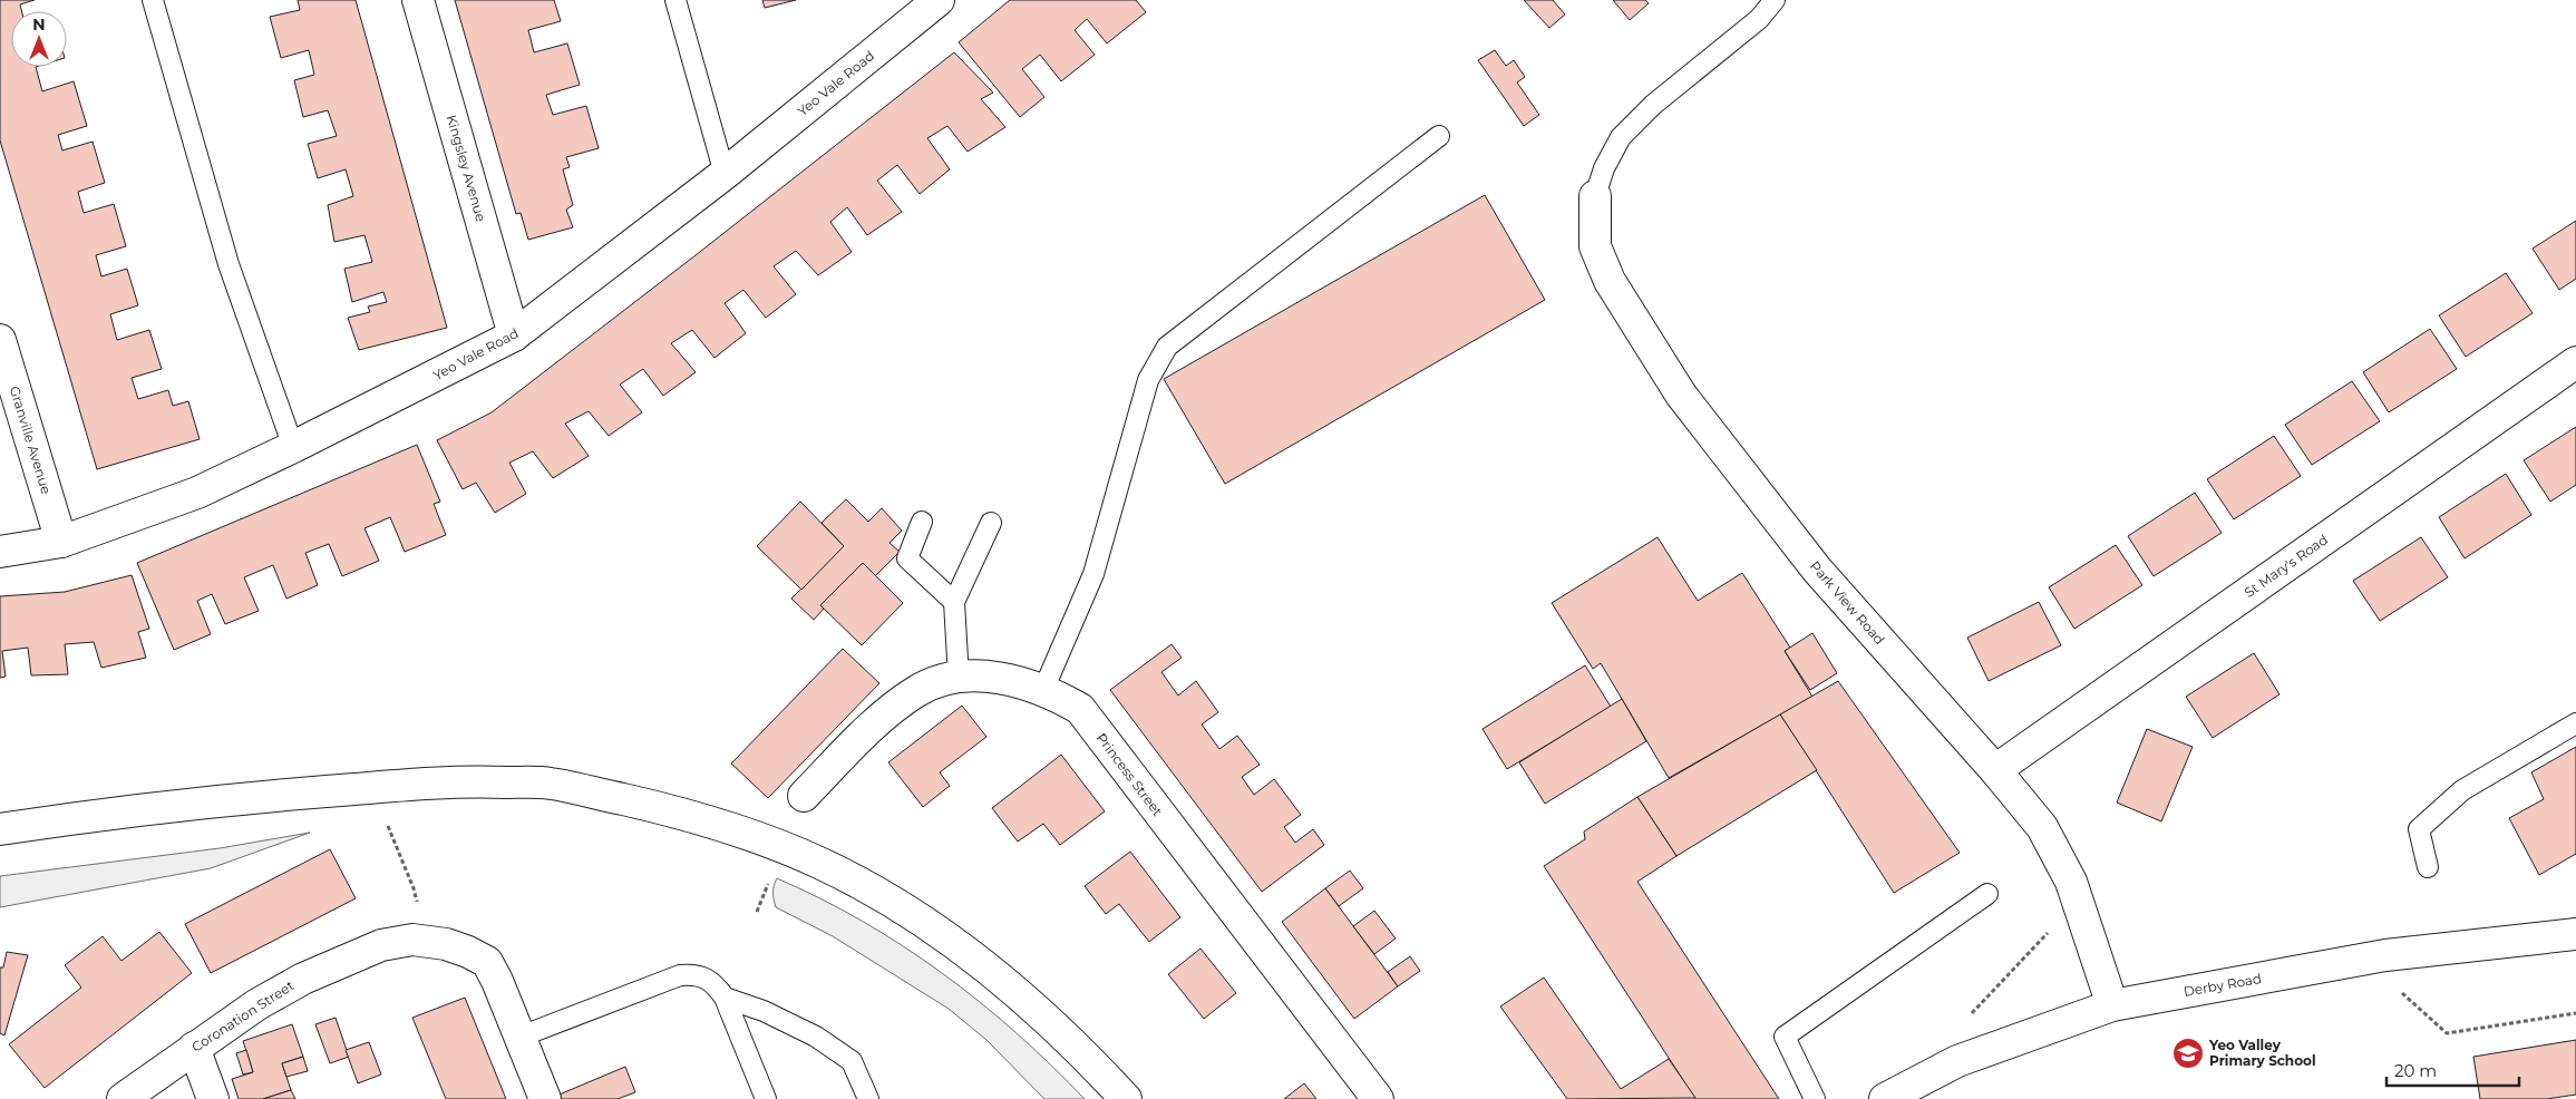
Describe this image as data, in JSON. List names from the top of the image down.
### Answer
{
  "streets": {
    "street": [
      "Yeo Vale Road",
      "Kingsley Avenue",
      "Granville Avenue",
      "St Mary's Road",
      "Park View Road",
      "Princess Street",
      "Derby Road",
      "Coronation Street"
    ]
  },
  "crossings": [
    ["Yeo Vale Road", "Kingsley Avenue"],
    ["Yeo Vale Road", "Granville Avenue"],
    ["St Mary's Road", "Park View Road"],
    ["Park View Road", "Derby Road"]
  ],
  "places": {
    "school or university": ["Yeo Valley Primary School"]
  },
  "scale_bar": "20 m",
  "north": "top"
}
